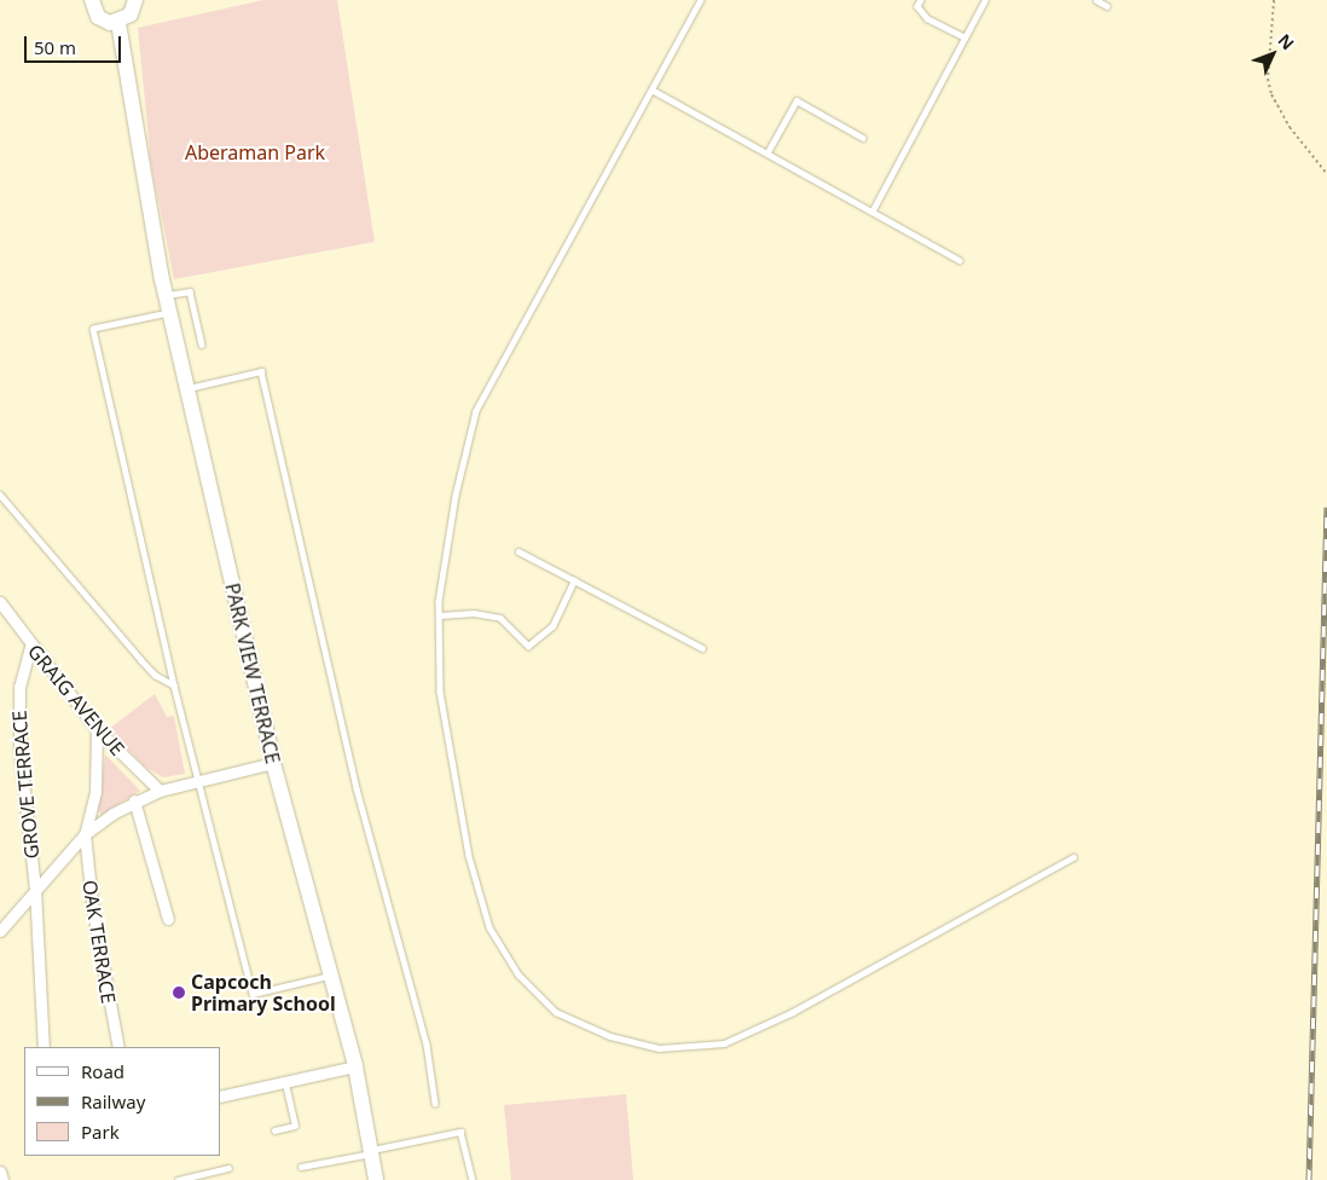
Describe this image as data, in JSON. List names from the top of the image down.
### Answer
{
  "streets": {
    "main road": ["PARK VIEW TERRACE"],
    "street": ["GRAIG AVENUE", "GROVE TERRACE", "OAK TERRACE"]
  },
  "crossings": [
    ["GRAIG AVENUE", "GROVE TERRACE"]
  ],
  "parks": ["Aberaman Park"],
  "places": ["Capcoch Primary School"],
  "legend": ["Road", "Railway", "Park"],
  "scale_bar": "50 m",
  "north": "top right"
}
